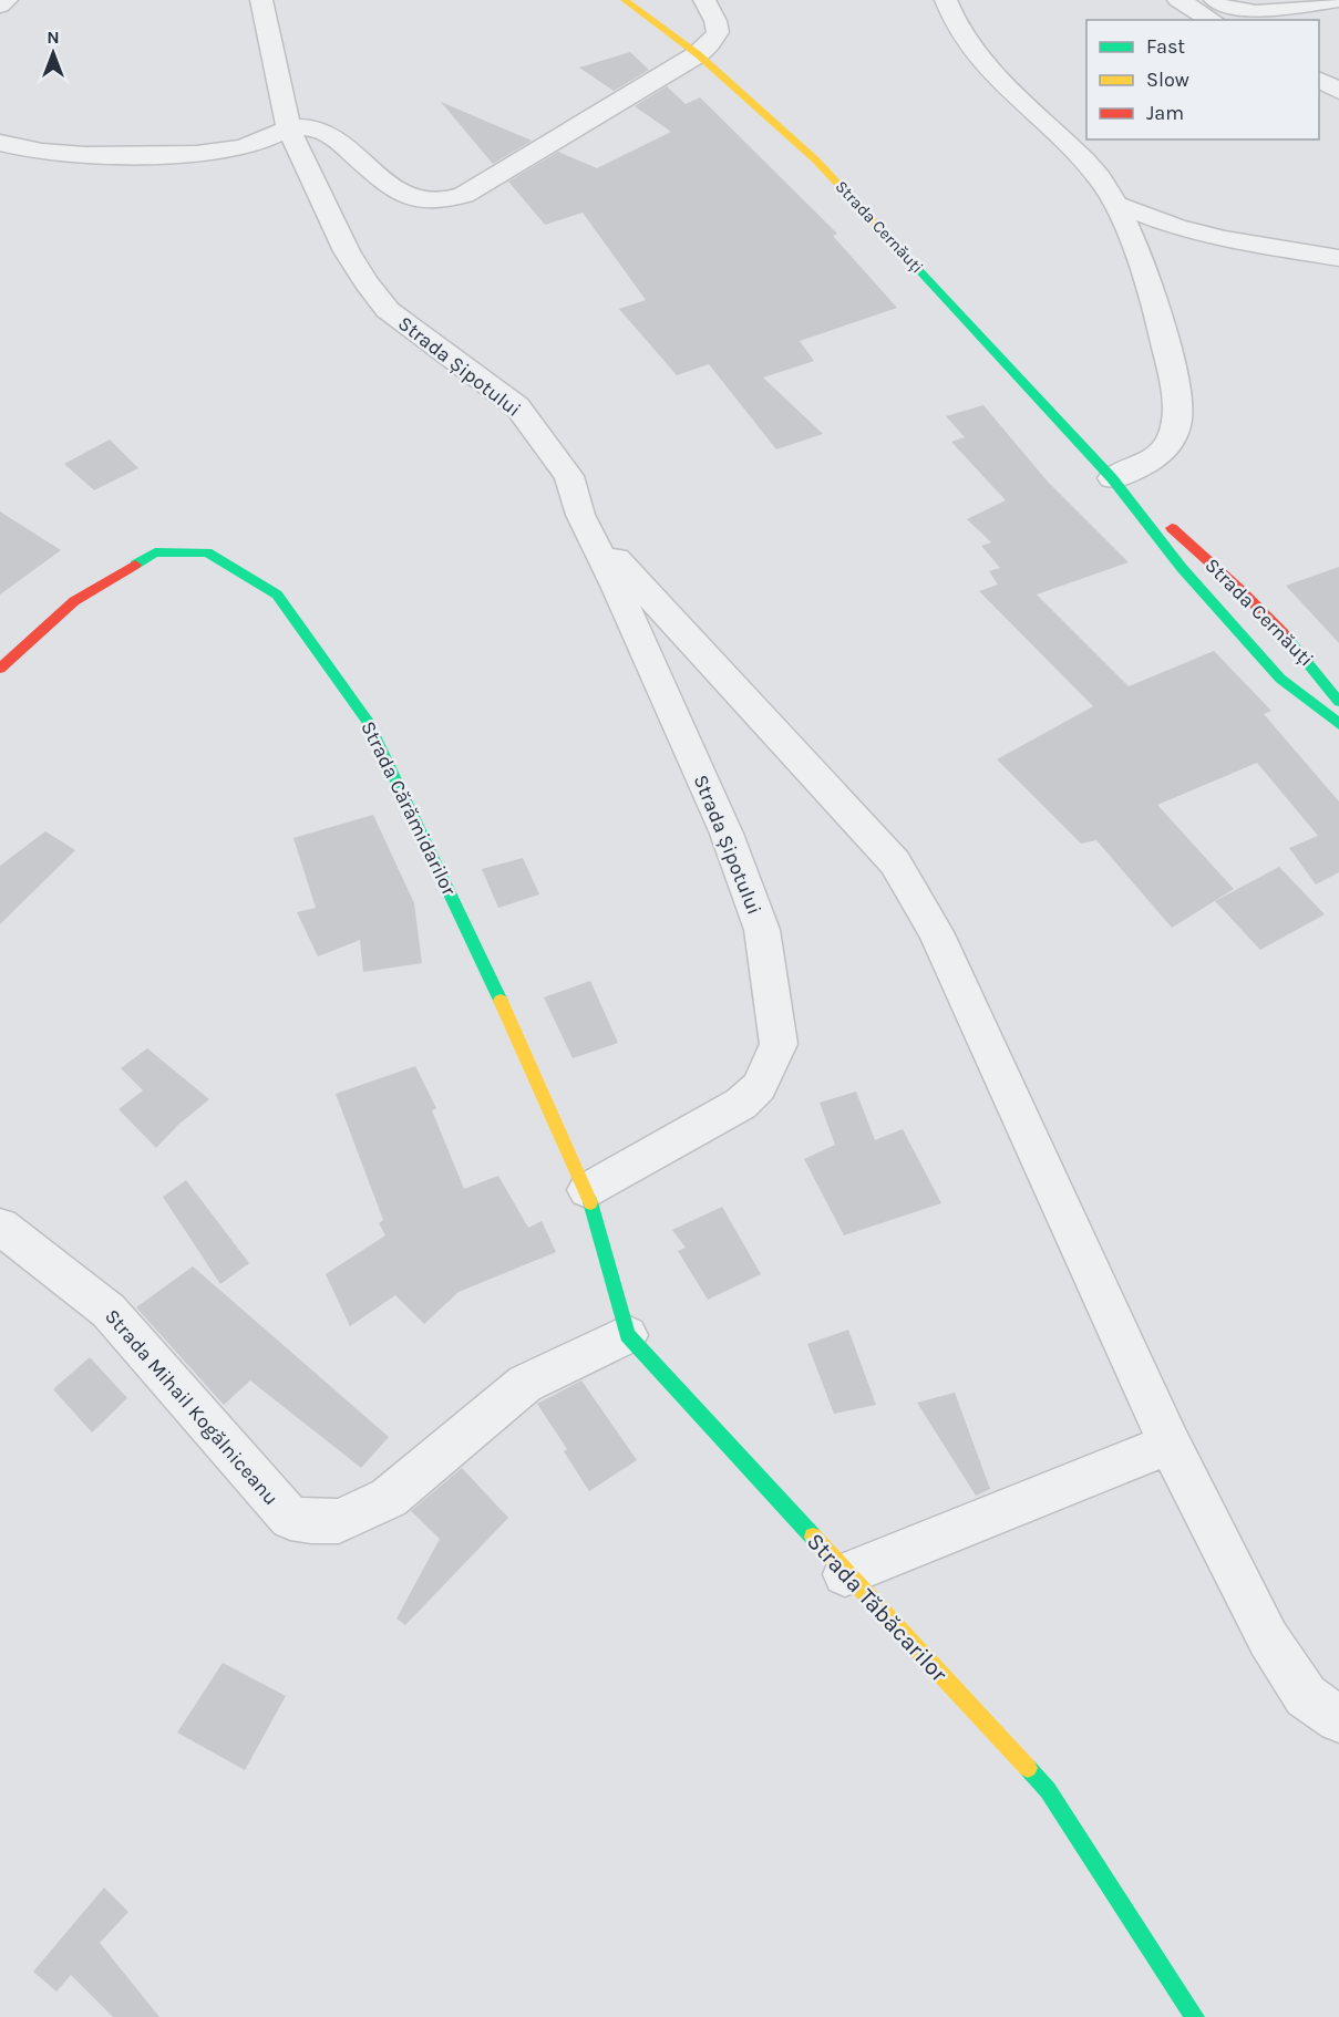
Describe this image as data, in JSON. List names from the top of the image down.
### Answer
{
  "streets": {
    "street": [
      "Strada Cernăuți",
      "Strada Șipotului",
      "Strada Cărămidarilor",
      "Strada Mihail Kogălniceanu",
      "Strada Tăbăcarilor"
    ]
  },
  "crossings": [
    ["Strada Șipotului", "Strada Cărămidarilor"],
    ["Strada Șipotului", "Strada Tăbăcarilor"],
    ["Strada Cărămidarilor", "Strada Tăbăcarilor"],
    ["Strada Mihail Kogălniceanu", "Strada Tăbăcarilor"]
  ],
  "legend": ["Fast", "Slow", "Jam"],
  "north": "top"
}
